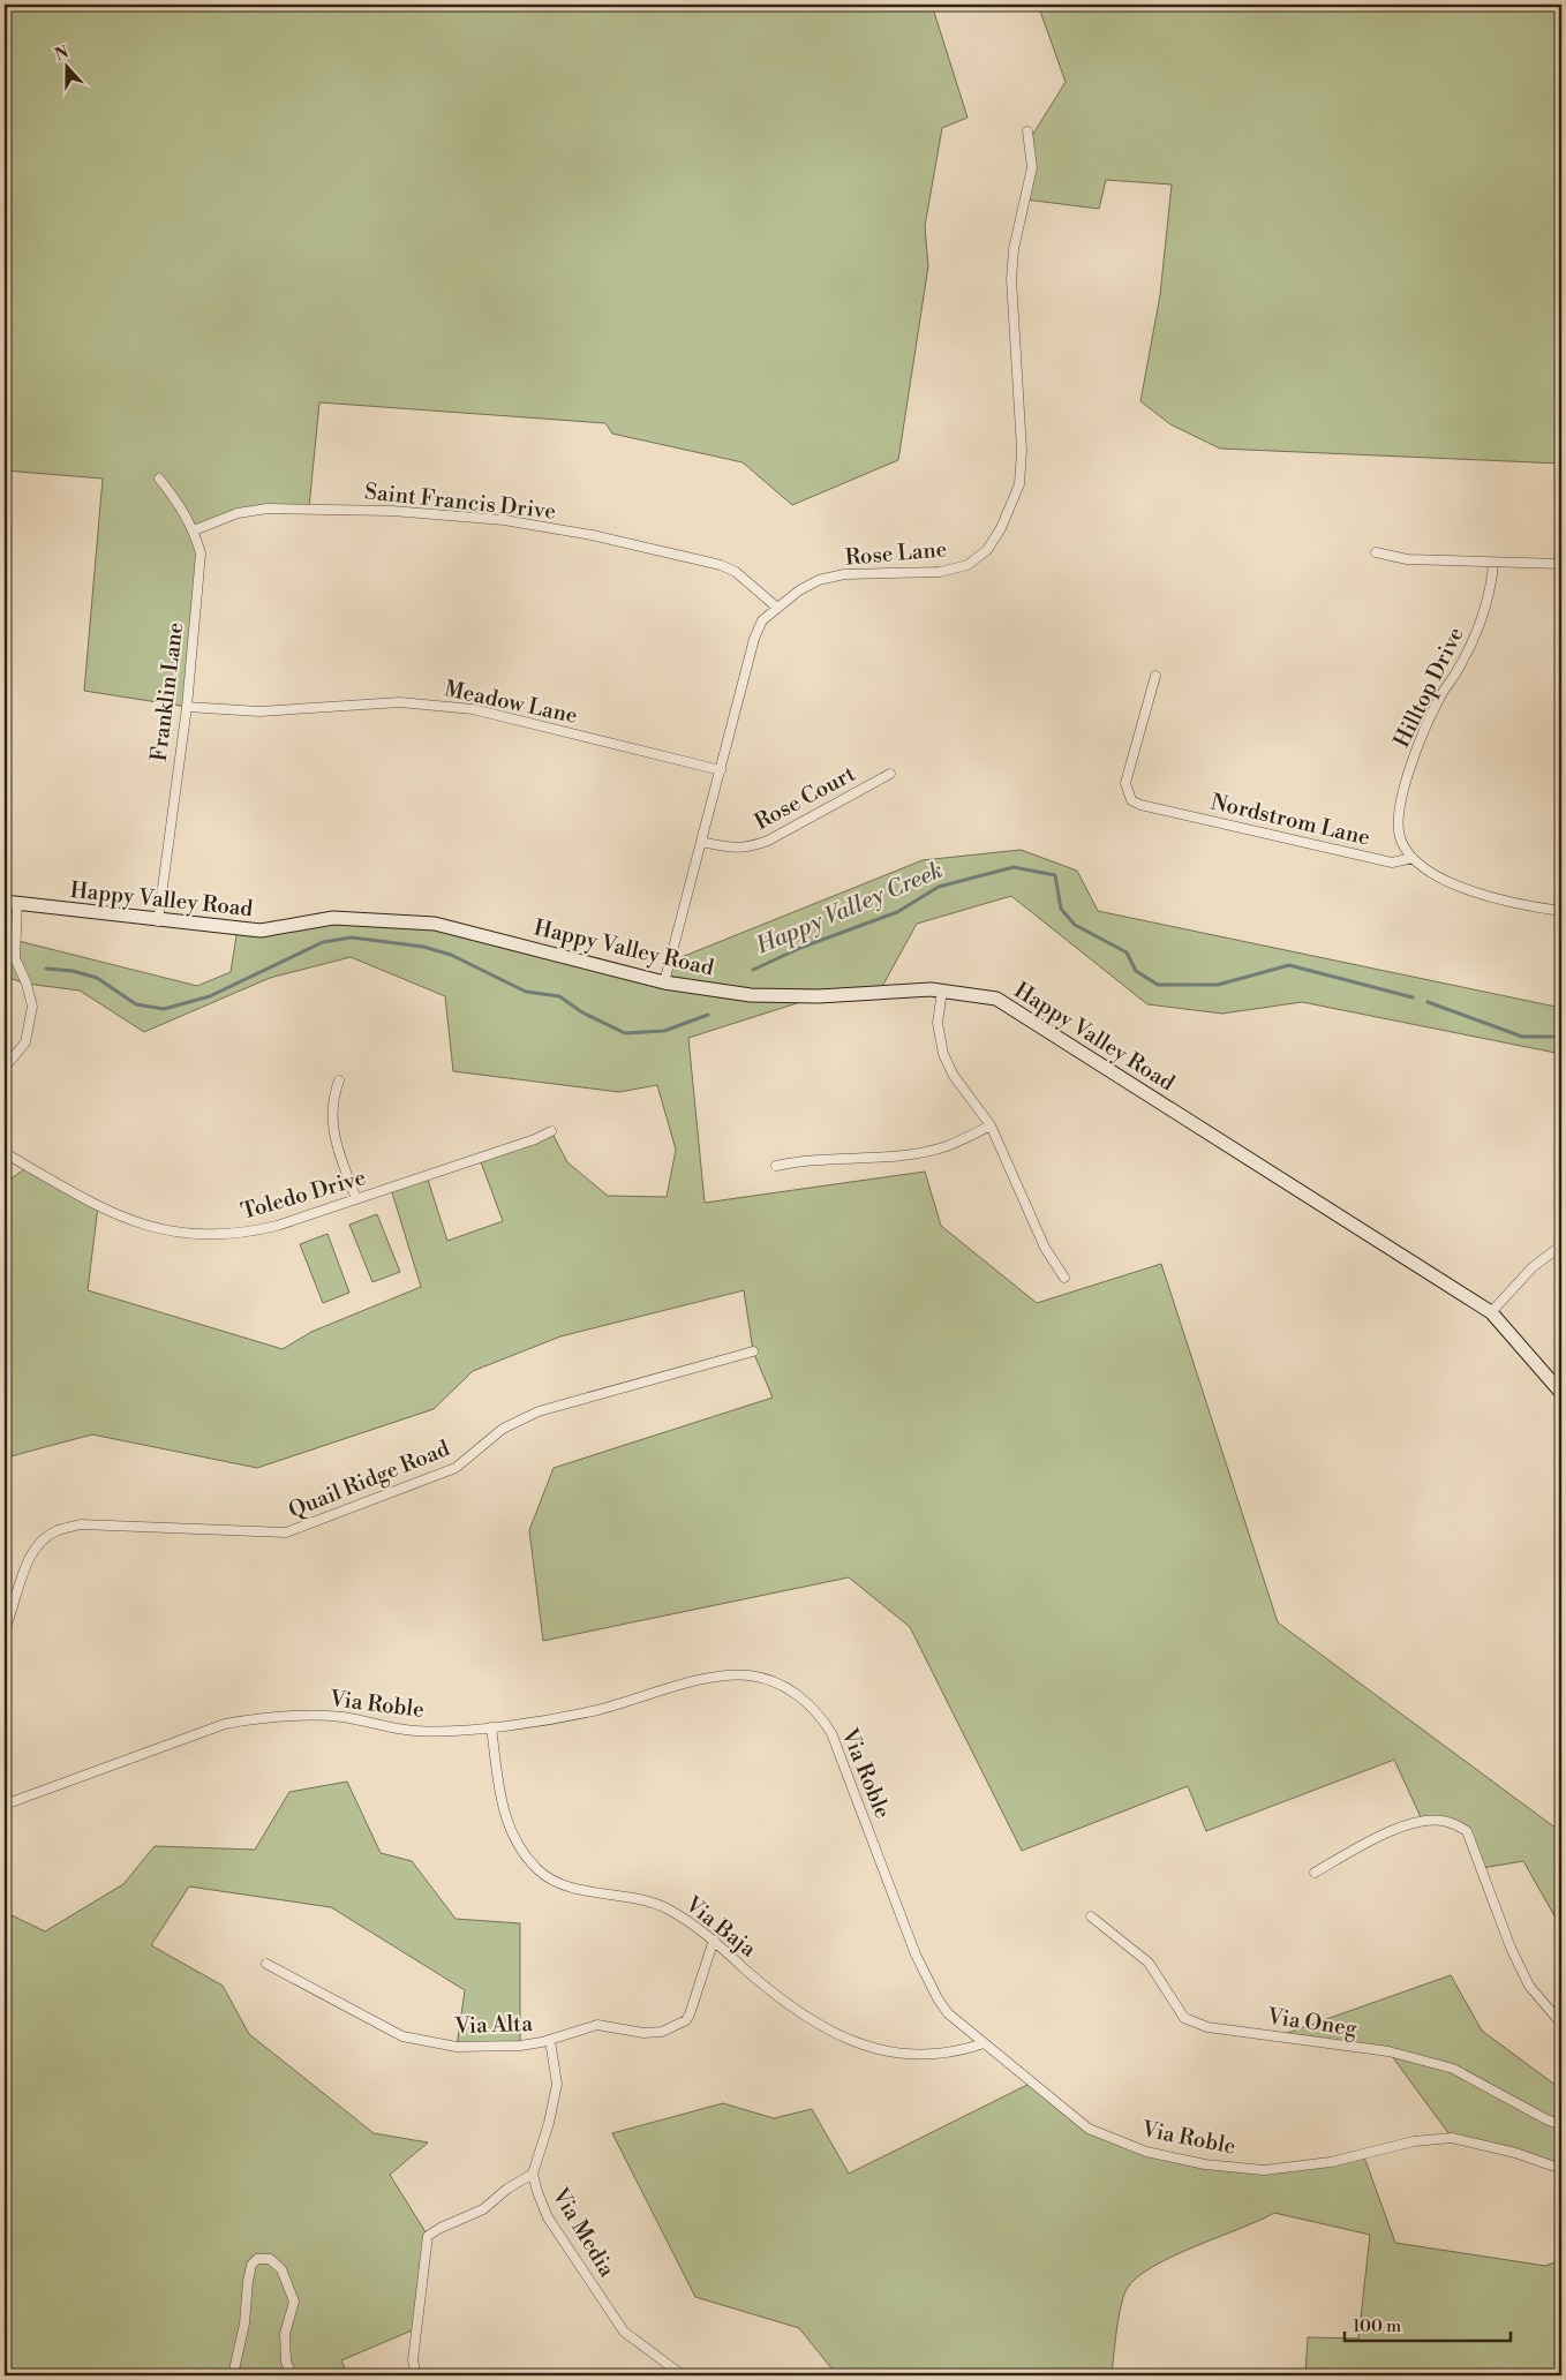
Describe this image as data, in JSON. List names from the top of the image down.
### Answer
{
  "streets": {
    "street": [
      "Saint Francis Drive",
      "Rose Lane",
      "Hilltop Drive",
      "Franklin Lane",
      "Meadow Lane",
      "Rose Court",
      "Nordstrom Lane",
      "Happy Valley Road",
      "Toledo Drive",
      "Quail Ridge Road",
      "Via Roble",
      "Via Baja",
      "Via Oneg",
      "Via Alta",
      "Via Media"
    ]
  },
  "crossings": [
    ["Saint Francis Drive", "Rose Lane"],
    ["Saint Francis Drive", "Franklin Lane"],
    ["Rose Lane", "Meadow Lane"],
    ["Rose Lane", "Rose Court"],
    ["Rose Lane", "Happy Valley Road"],
    ["Hilltop Drive", "Nordstrom Lane"],
    ["Franklin Lane", "Meadow Lane"],
    ["Franklin Lane", "Happy Valley Road"],
    ["Via Roble", "Via Baja"],
    ["Via Baja", "Via Alta"],
    ["Via Alta", "Via Media"]
  ],
  "water": ["Happy Valley Creek"],
  "scale_bar": "100 m",
  "north": "top"
}
